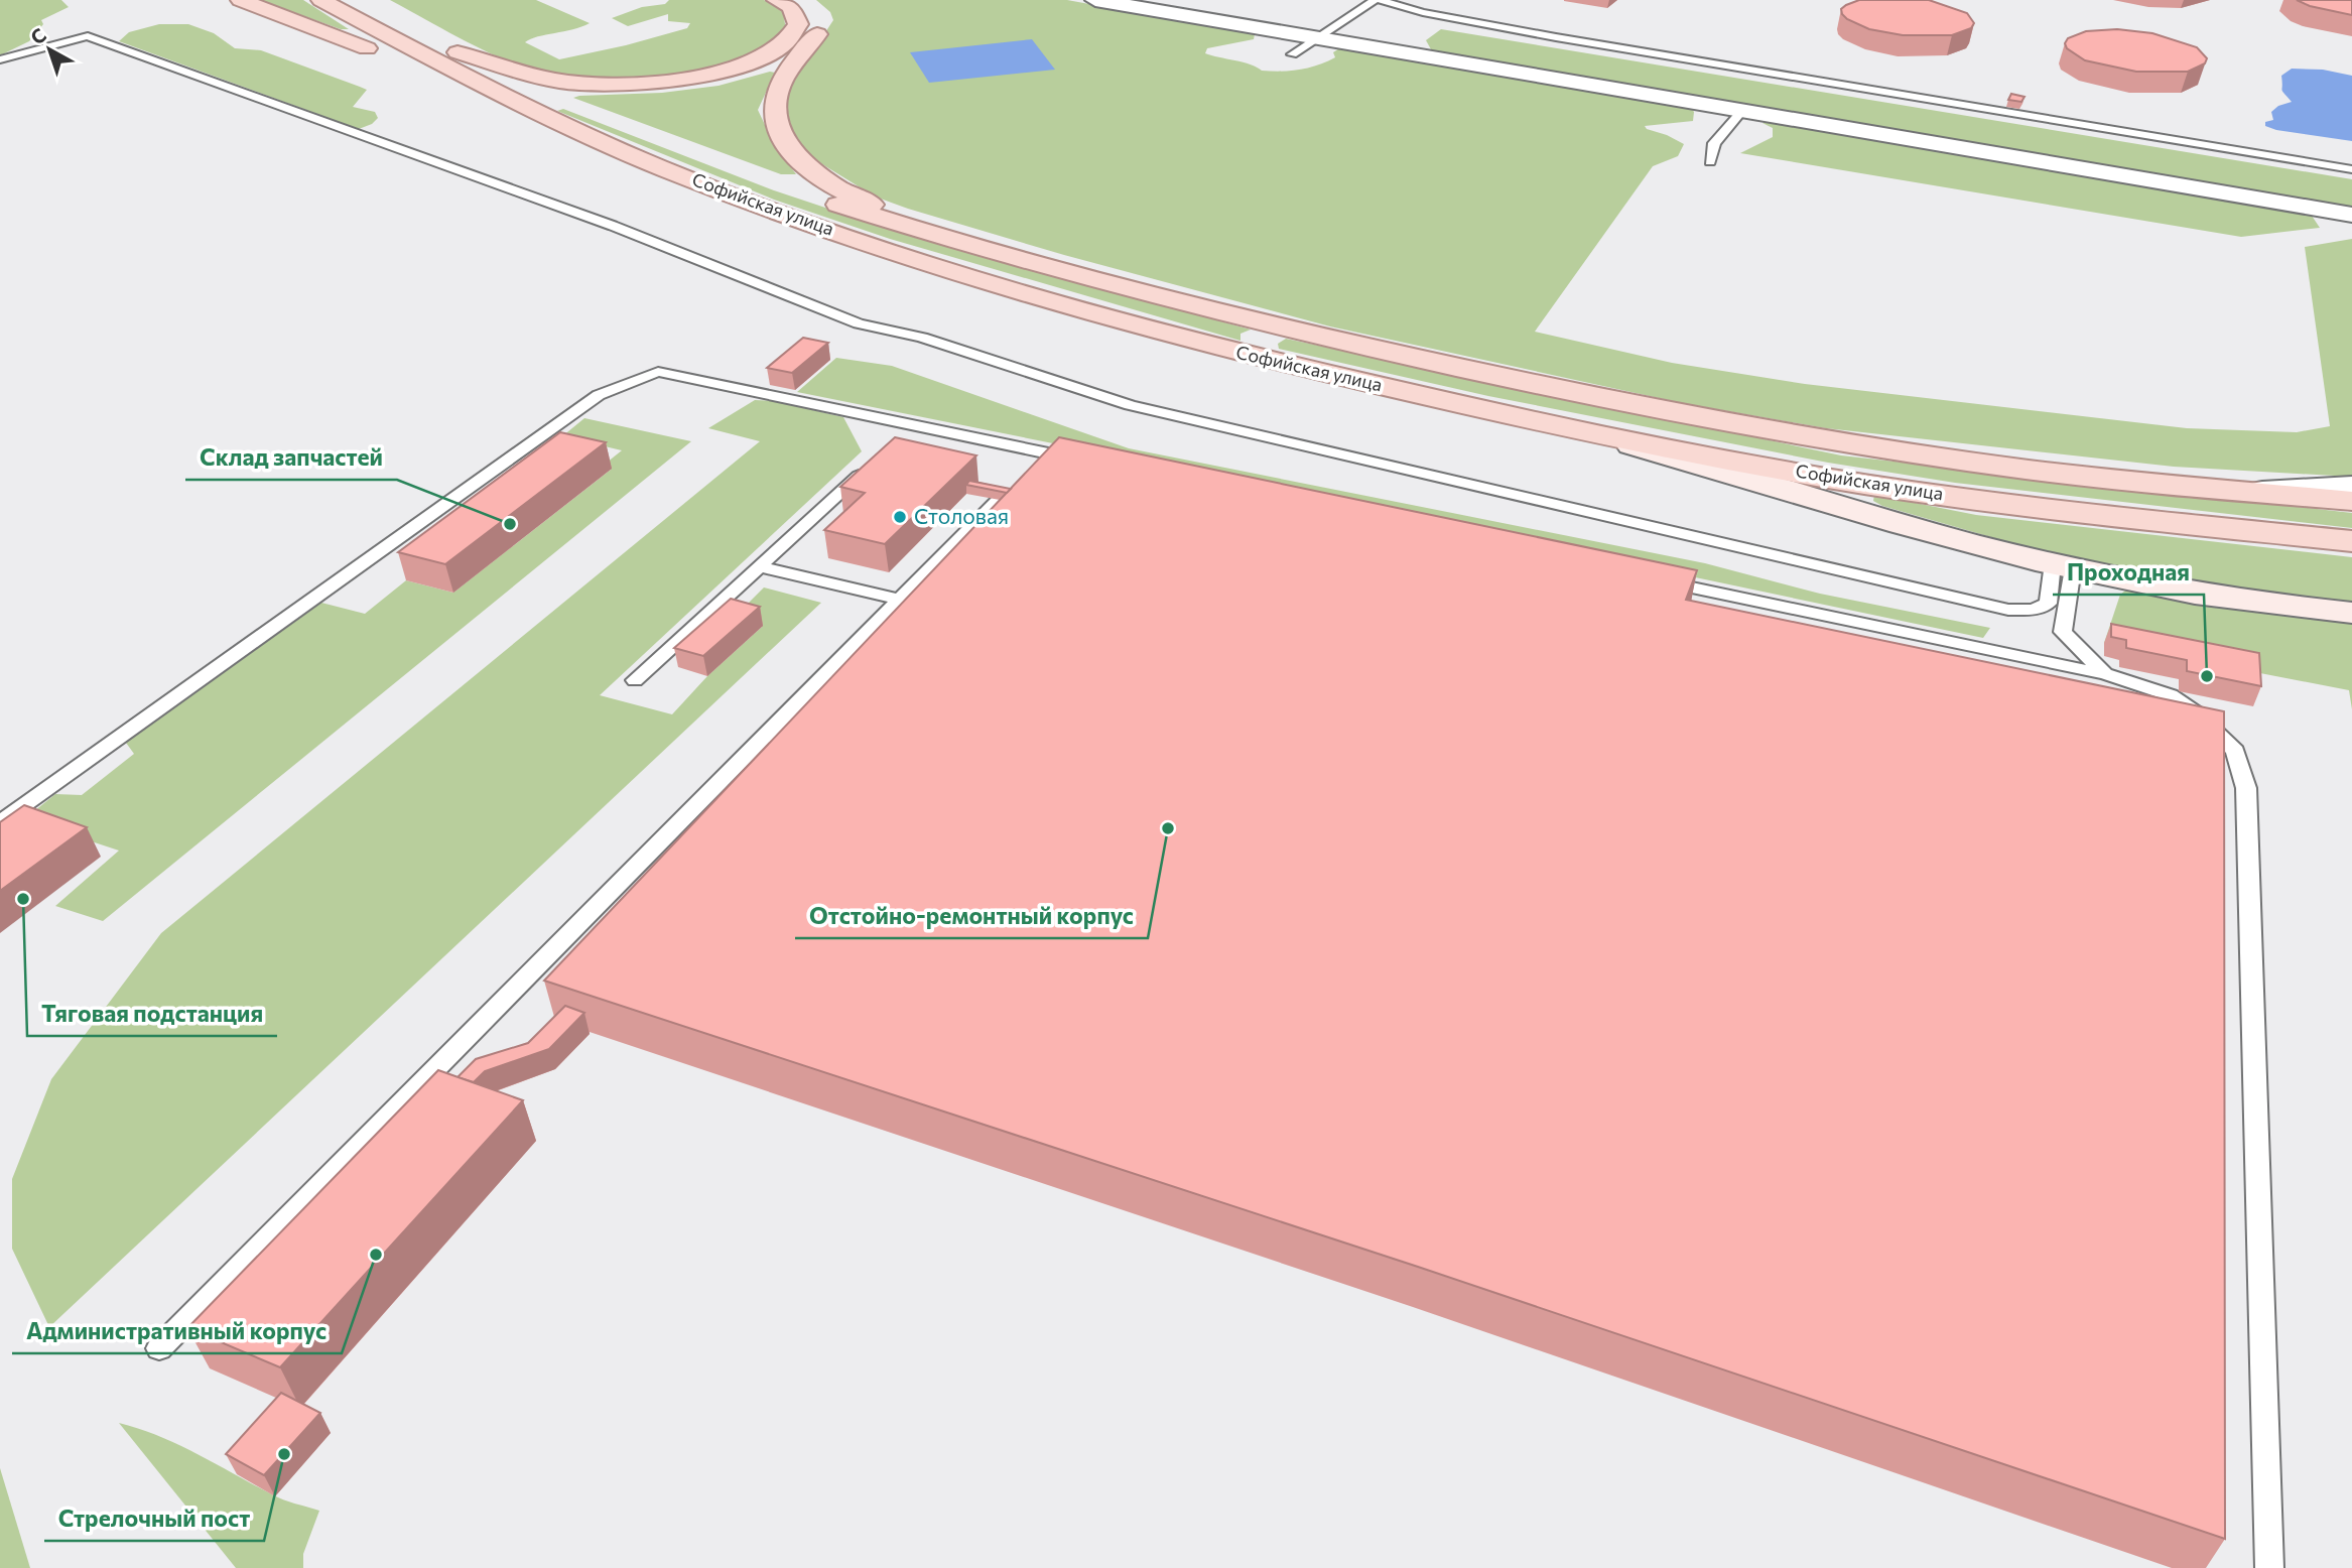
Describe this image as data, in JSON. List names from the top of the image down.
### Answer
{
  "streets": {
    "main road": ["Софийская улица"]
  },
  "places": [
    "Столовая",
    "Склад запчастей",
    "Проходная",
    "Отстойно-ремонтный корпус",
    "Тяговая подстанция",
    "Административный корпус",
    "Стрелочный пост"
  ],
  "north": "top left"
}
